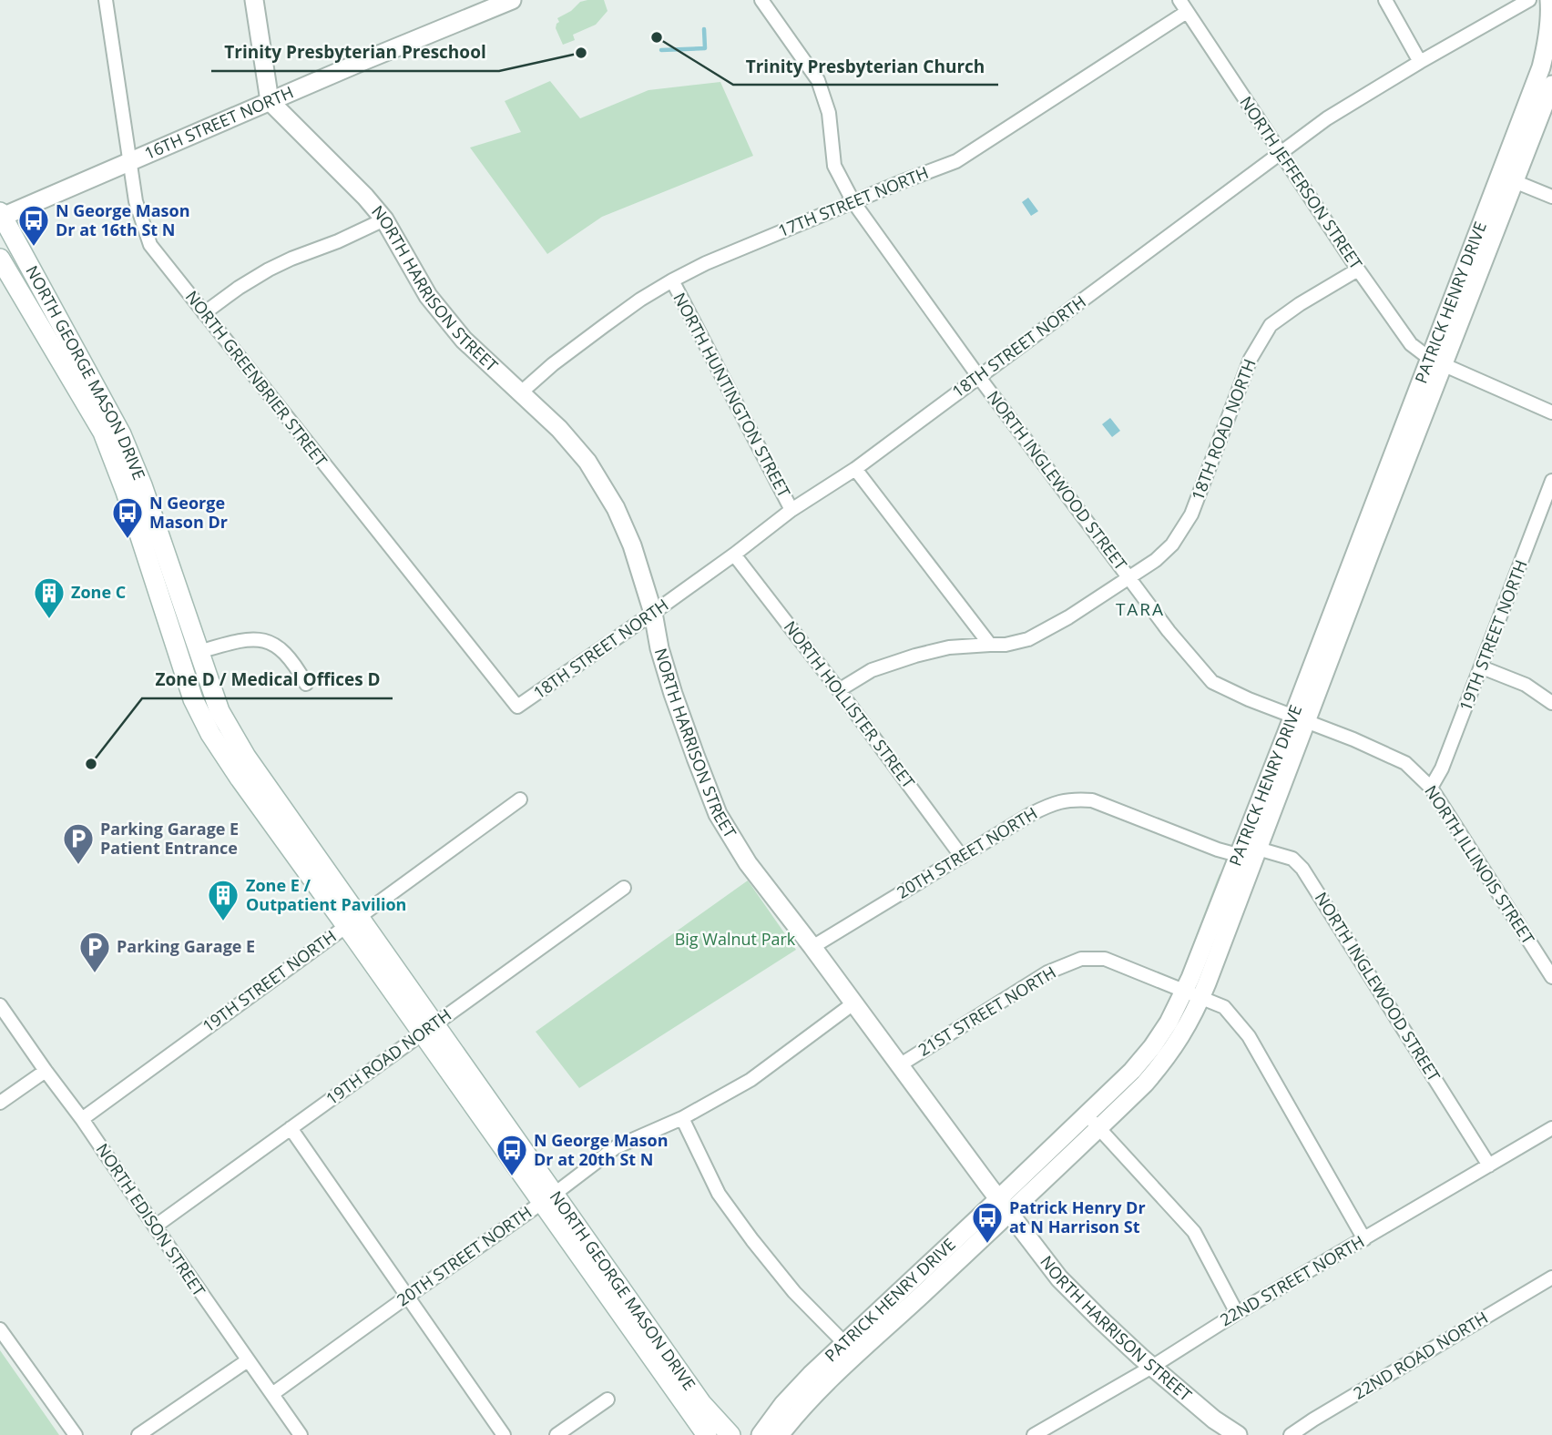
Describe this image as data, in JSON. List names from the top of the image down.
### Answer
{
  "streets": {
    "main road": ["NORTH GEORGE MASON DRIVE"],
    "street": [
      "16TH STREET NORTH",
      "NORTH JEFFERSON STREET",
      "17TH STREET NORTH",
      "NORTH HARRISON STREET",
      "PATRICK HENRY DRIVE",
      "18TH STREET NORTH",
      "NORTH GREENBRIER STREET",
      "NORTH HUNTINGTON STREET",
      "18TH ROAD NORTH",
      "NORTH INGLEWOOD STREET",
      "19TH STREET NORTH",
      "NORTH HOLLISTER STREET",
      "20TH STREET NORTH",
      "NORTH ILLINOIS STREET",
      "21ST STREET NORTH",
      "19TH ROAD NORTH",
      "NORTH EDISON STREET",
      "22ND STREET NORTH",
      "22ND ROAD NORTH"
    ]
  },
  "crossings": [
    ["16TH STREET NORTH", "NORTH HARRISON STREET"],
    ["16TH STREET NORTH", "NORTH GEORGE MASON DRIVE"],
    ["16TH STREET NORTH", "NORTH GREENBRIER STREET"],
    ["NORTH JEFFERSON STREET", "17TH STREET NORTH"],
    ["NORTH JEFFERSON STREET", "PATRICK HENRY DRIVE"],
    ["NORTH JEFFERSON STREET", "18TH STREET NORTH"],
    ["NORTH JEFFERSON STREET", "18TH ROAD NORTH"],
    ["17TH STREET NORTH", "NORTH HARRISON STREET"],
    ["17TH STREET NORTH", "NORTH HUNTINGTON STREET"],
    ["17TH STREET NORTH", "NORTH INGLEWOOD STREET"],
    ["NORTH HARRISON STREET", "PATRICK HENRY DRIVE"],
    ["NORTH HARRISON STREET", "18TH STREET NORTH"],
    ["NORTH HARRISON STREET", "20TH STREET NORTH"],
    ["NORTH HARRISON STREET", "21ST STREET NORTH"],
    ["NORTH HARRISON STREET", "22ND STREET NORTH"],
    ["PATRICK HENRY DRIVE", "NORTH INGLEWOOD STREET"],
    ["PATRICK HENRY DRIVE", "20TH STREET NORTH"],
    ["PATRICK HENRY DRIVE", "NORTH ILLINOIS STREET"],
    ["PATRICK HENRY DRIVE", "21ST STREET NORTH"],
    ["18TH STREET NORTH", "NORTH GREENBRIER STREET"],
    ["18TH STREET NORTH", "NORTH HUNTINGTON STREET"],
    ["18TH STREET NORTH", "NORTH INGLEWOOD STREET"],
    ["18TH STREET NORTH", "NORTH HOLLISTER STREET"],
    ["NORTH GEORGE MASON DRIVE", "19TH STREET NORTH"],
    ["NORTH GEORGE MASON DRIVE", "20TH STREET NORTH"],
    ["NORTH GEORGE MASON DRIVE", "19TH ROAD NORTH"],
    ["18TH ROAD NORTH", "NORTH INGLEWOOD STREET"],
    ["NORTH INGLEWOOD STREET", "NORTH ILLINOIS STREET"],
    ["NORTH INGLEWOOD STREET", "22ND STREET NORTH"],
    ["19TH STREET NORTH", "NORTH ILLINOIS STREET"],
    ["19TH STREET NORTH", "NORTH EDISON STREET"],
    ["NORTH HOLLISTER STREET", "20TH STREET NORTH"],
    ["20TH STREET NORTH", "NORTH EDISON STREET"],
    ["19TH ROAD NORTH", "NORTH EDISON STREET"]
  ],
  "districts": ["TARA"],
  "parks": ["Big Walnut Park"],
  "places": {
    "other": ["Trinity Presbyterian Church", "Trinity Presbyterian Preschool", "Zone D / Medical Offices D"],
    "bus stop": [
      "N George Mason Dr at 16th St N",
      "N George Mason Dr",
      "N George Mason Dr at 20th St N",
      "Patrick Henry Dr at N Harrison St"
    ],
    "building": ["Zone C", "Zone E / Outpatient Pavilion"],
    "parking": ["Parking Garage E Patient Entrance", "Parking Garage E"]
  }
}
